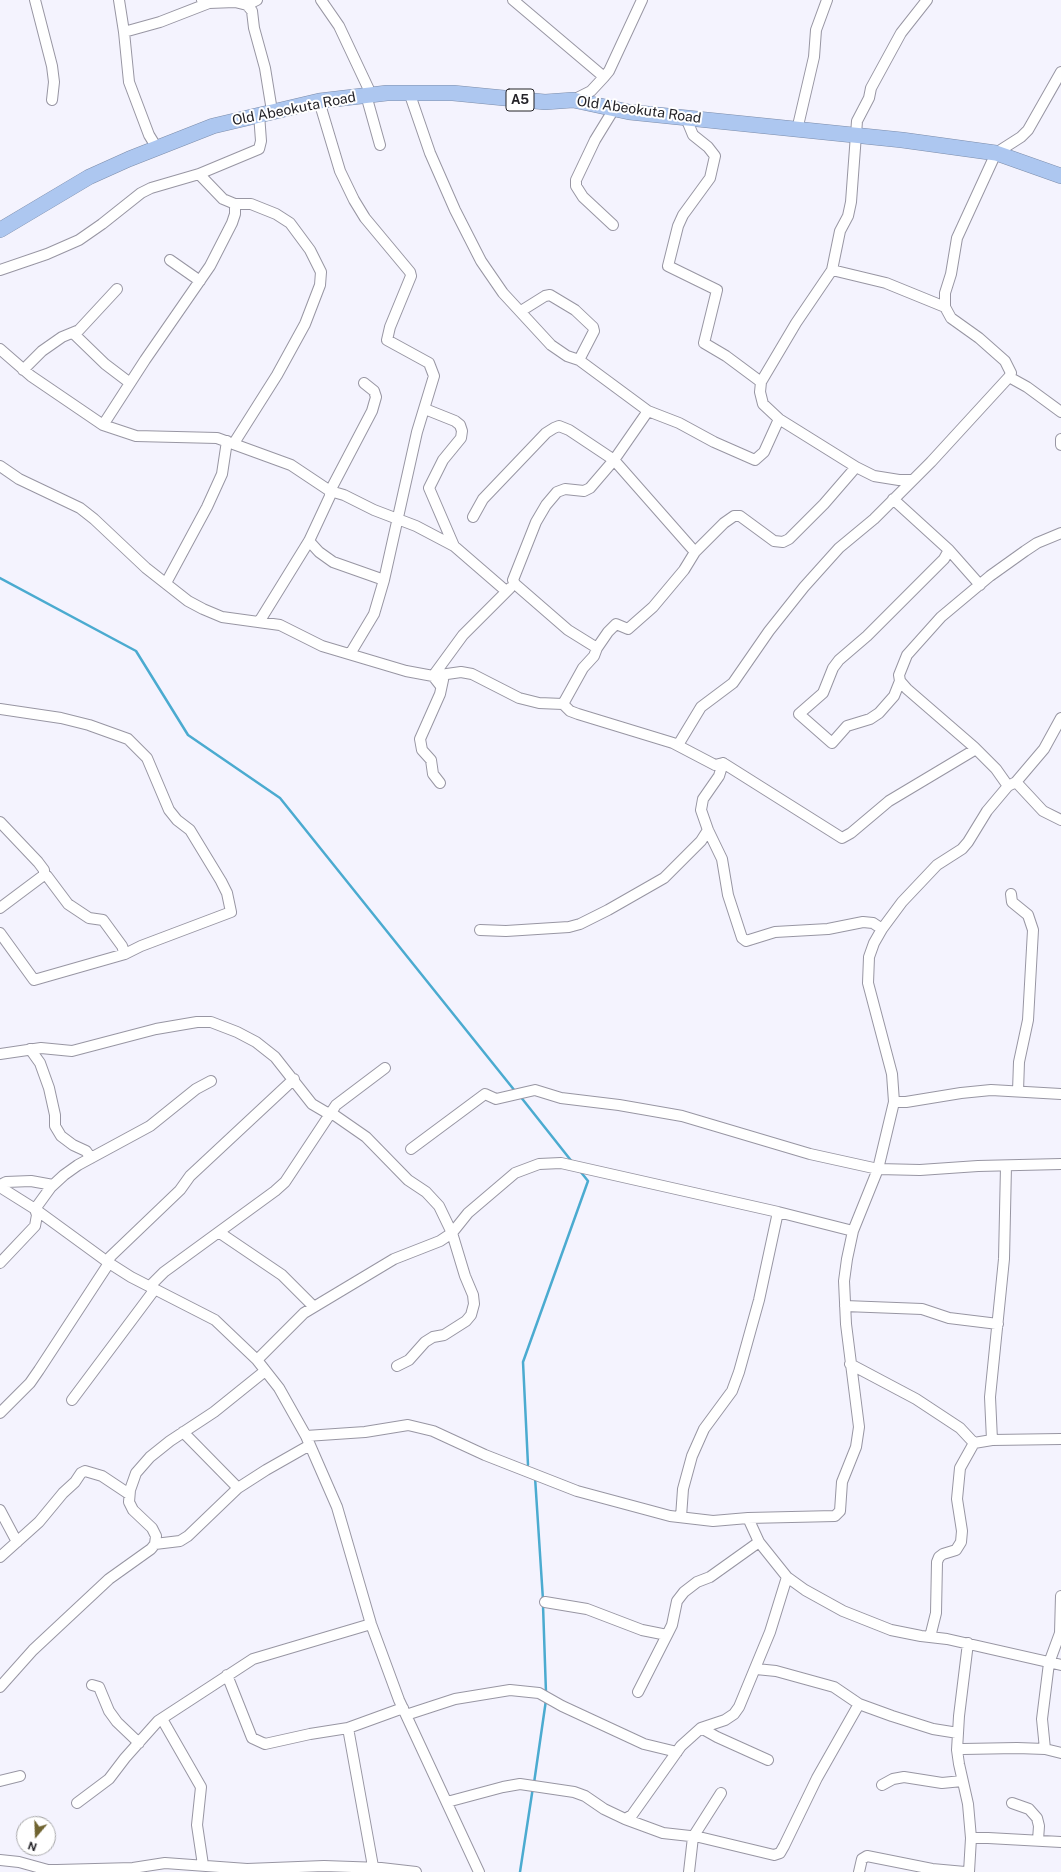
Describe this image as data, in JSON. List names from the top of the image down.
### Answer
{
  "streets": {
    "highway": ["A5", "Old Abeokuta Road"]
  },
  "north": "bottom"
}
